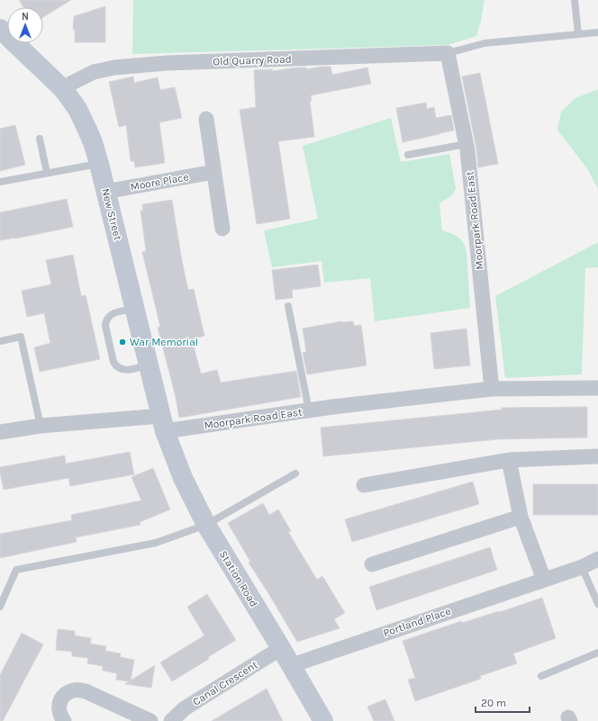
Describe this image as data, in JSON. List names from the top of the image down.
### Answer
{
  "streets": {
    "street": [
      "Old Quarry Road",
      "Moore Place",
      "New Street",
      "Moorpark Road East",
      "Station Road",
      "Portland Place",
      "Canal Crescent"
    ]
  },
  "crossings": [
    ["Old Quarry Road", "New Street"],
    ["Old Quarry Road", "Moorpark Road East"],
    ["Moore Place", "New Street"],
    ["New Street", "Moorpark Road East"],
    ["New Street", "Station Road"],
    ["Moorpark Road East", "Station Road"],
    ["Station Road", "Portland Place"],
    ["Station Road", "Canal Crescent"]
  ],
  "places": ["War Memorial"],
  "scale_bar": "20 m",
  "north": "top"
}
